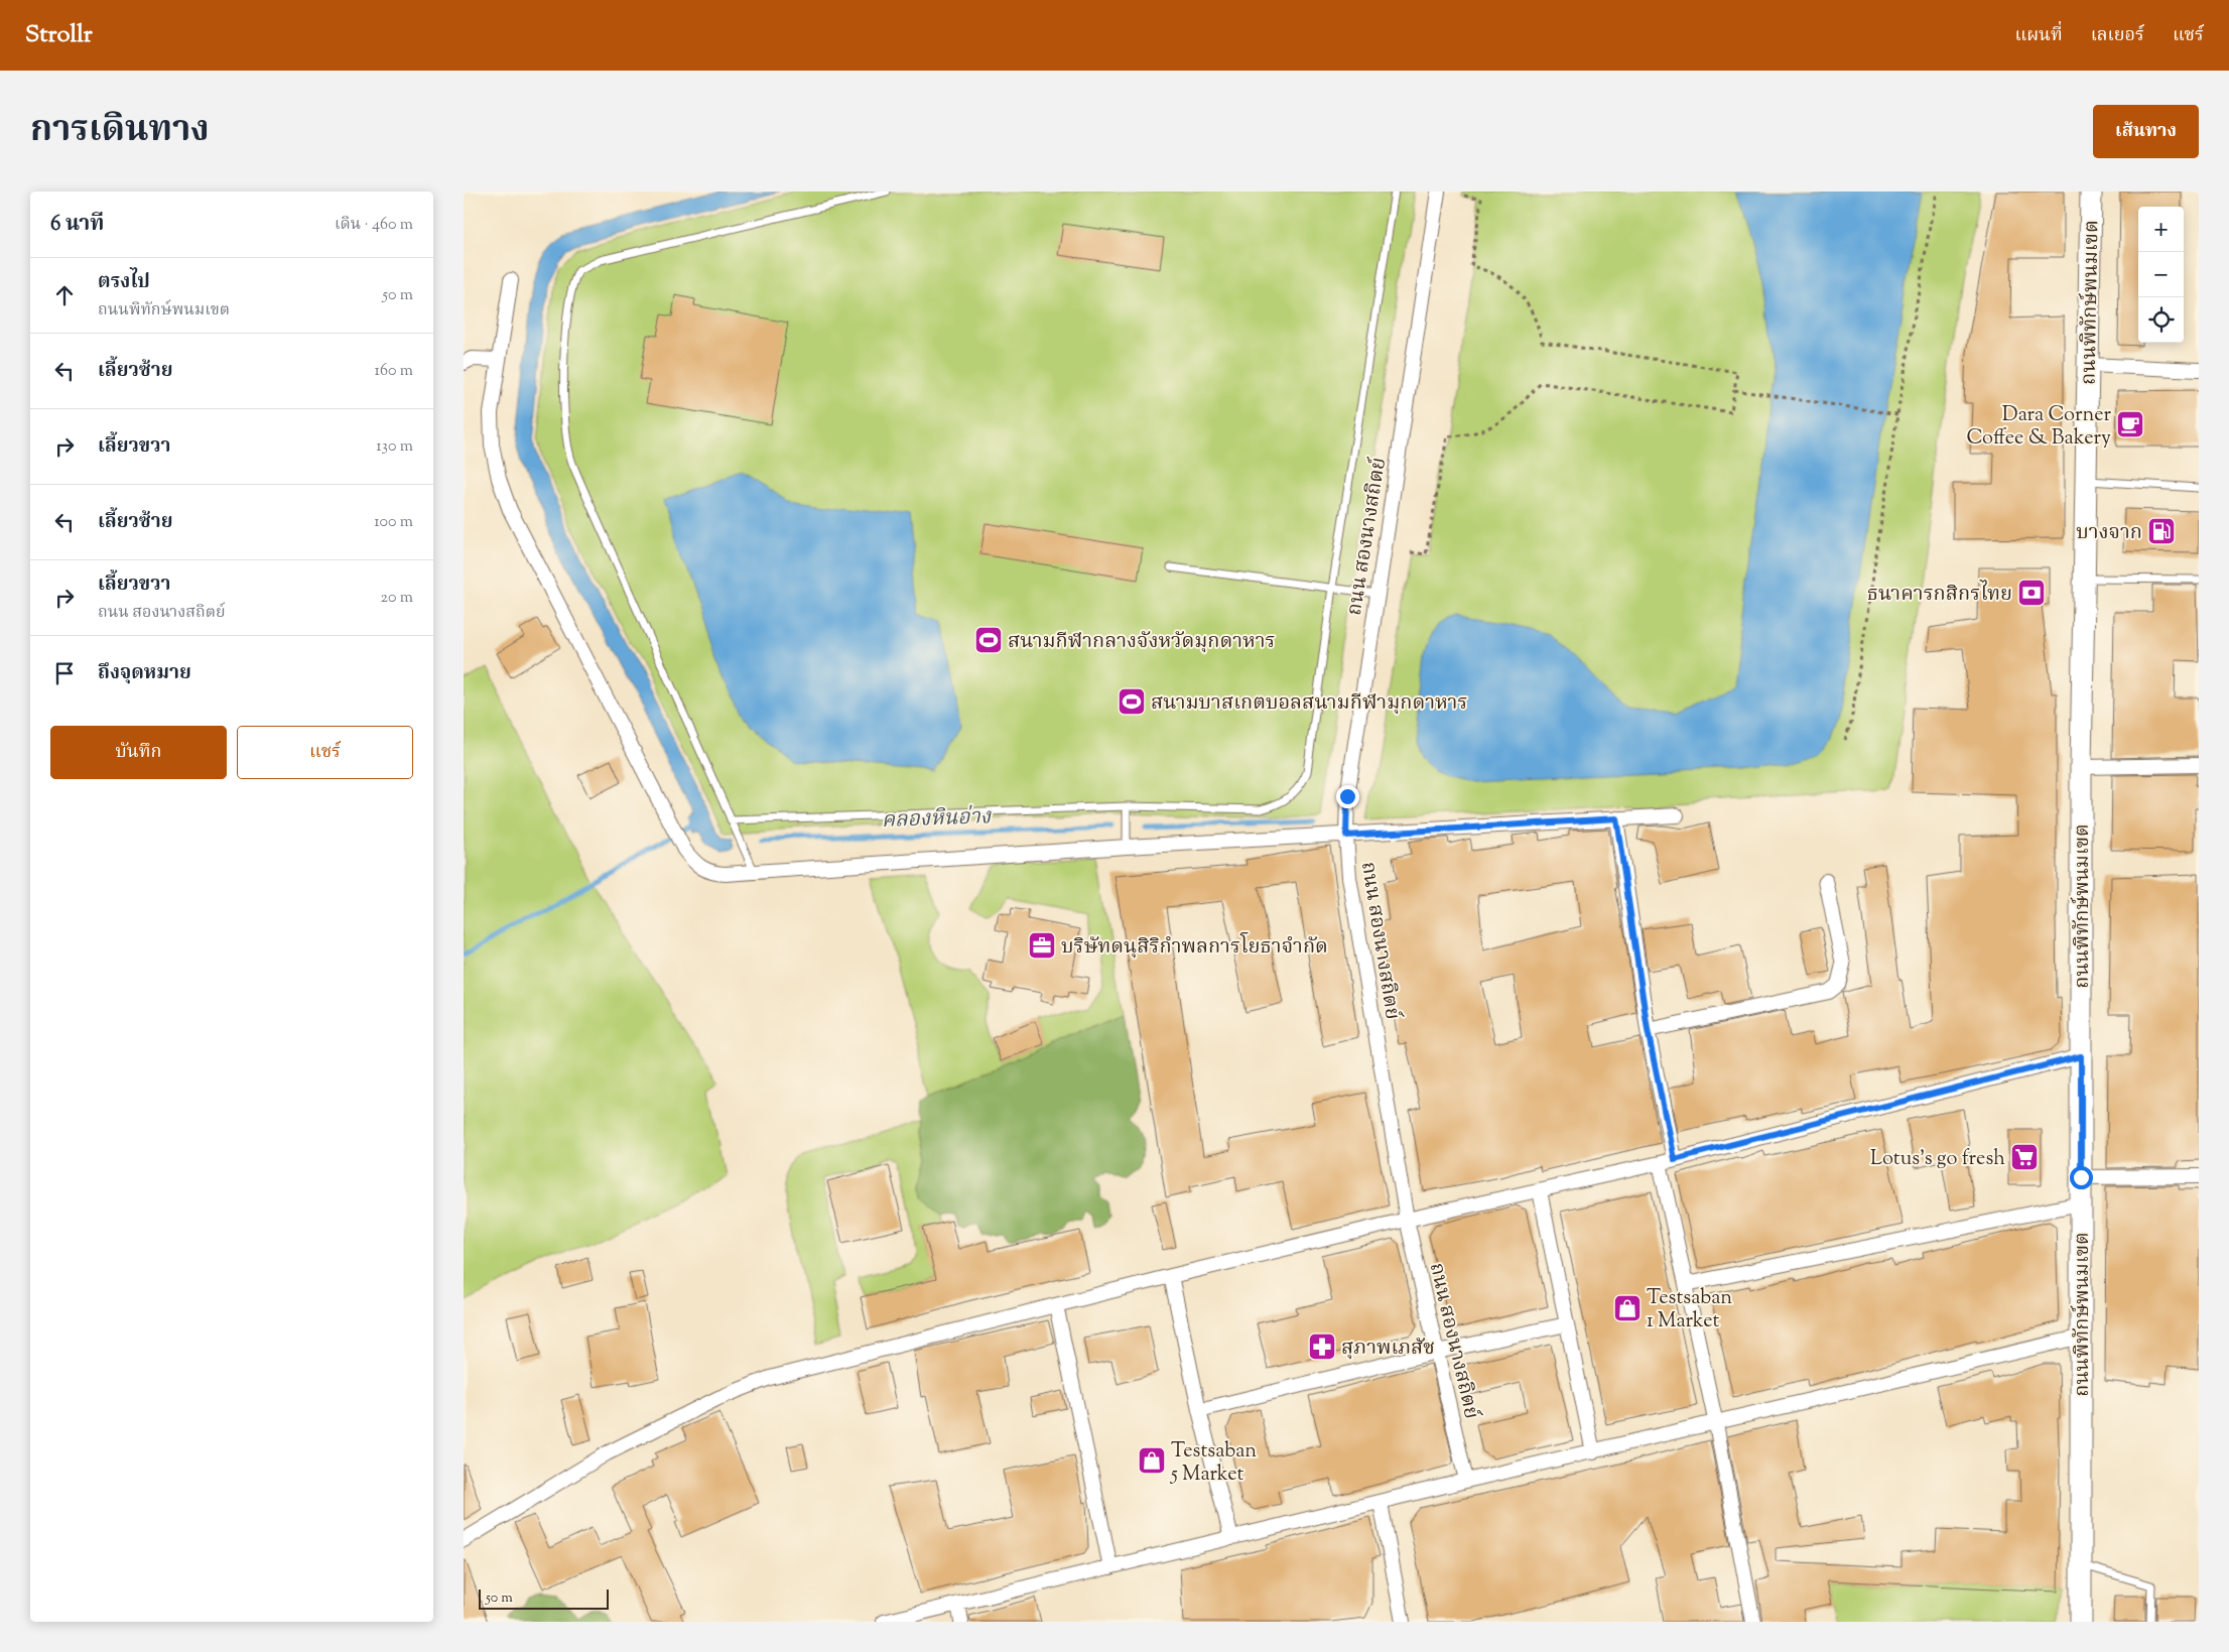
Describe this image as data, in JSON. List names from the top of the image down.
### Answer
{
  "streets": {
    "main road": ["ถนนพิทักษ์พนมเขต"],
    "street": ["ถนน สองนางสถิตย์"]
  },
  "water": ["คลองหินอ่าง"],
  "places": {
    "cafe": ["Dara Corner Coffee & Bakery"],
    "fuel station": ["บางจาก"],
    "bank": ["ธนาคารกสิกรไทย"],
    "sports": ["สนามกีฬากลางจังหวัดมุกดาหาร", "สนามบาสเกตบอลสนามกีฬามุกดาหาร"],
    "office": ["บริษัทดนุสิริกำพลการโยธาจำกัด"],
    "supermarket": ["Lotus's go fresh"],
    "shop": ["Testsaban 1 Market", "Testsaban 5 Market"],
    "pharmacy": ["สุภาพเภสัช"]
  },
  "scale_bar": "50 m",
  "page": {
    "header": "Strollr",
    "nav": ["แผนที่", "เลเยอร์", "แชร์"],
    "title": "การเดินทาง",
    "buttons": [
      "เส้นทาง",
      ["บันทึก", "แชร์"]
    ],
    "heading": ["6 นาที", "เดิน · 460 m"],
    "map_buttons": ["+", "−"],
    "list": [
      ["ตรงไป", "ถนนพิทักษ์พนมเขต", "50 m"],
      ["เลี้ยวซ้าย", "160 m"],
      ["เลี้ยวขวา", "130 m"],
      ["เลี้ยวซ้าย", "100 m"],
      ["เลี้ยวขวา", "ถนน สองนางสถิตย์", "20 m"],
      "ถึงจุดหมาย"
    ],
    "scale": "50 m"
  }
}
